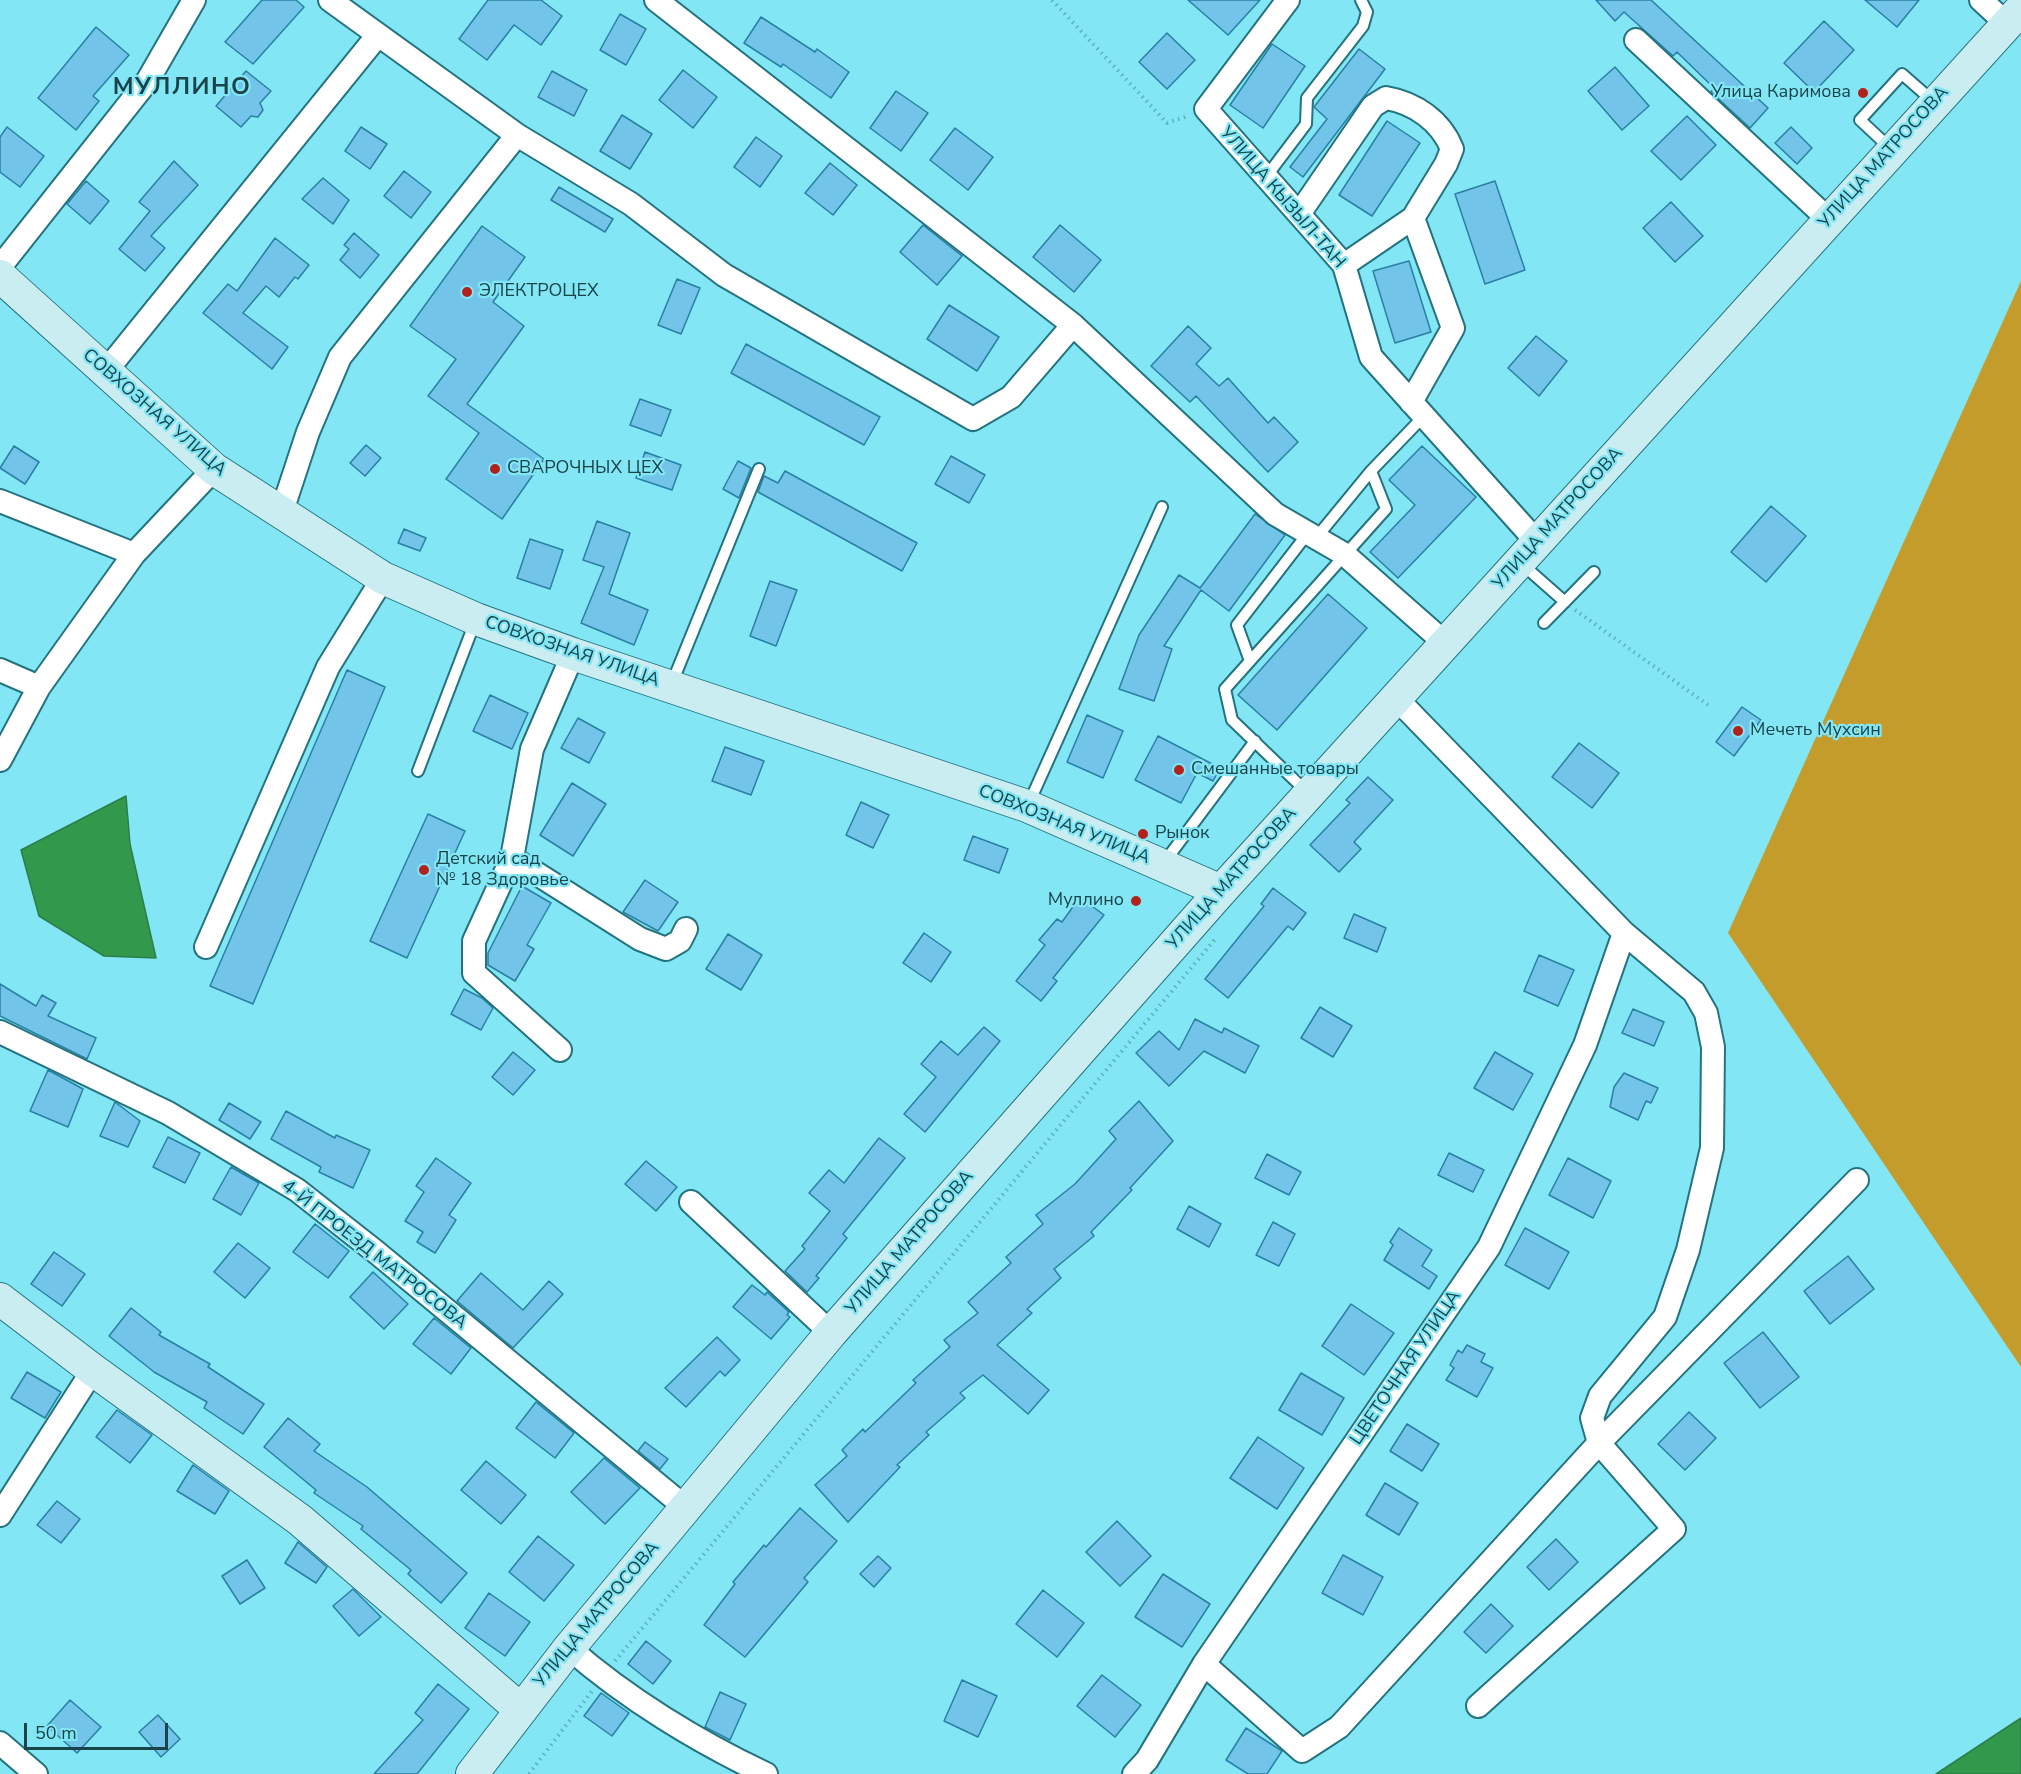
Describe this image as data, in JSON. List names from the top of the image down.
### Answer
{
  "streets": {
    "main road": ["УЛИЦА МАТРОСОВА", "СОВХОЗНАЯ УЛИЦА"],
    "street": ["УЛИЦА КЫЗЫЛ-ТАН", "4-Й ПРОЕЗД МАТРОСОВА", "ЦВЕТОЧНАЯ УЛИЦА"]
  },
  "crossings": [
    ["УЛИЦА МАТРОСОВА", "УЛИЦА КЫЗЫЛ-ТАН"],
    ["УЛИЦА МАТРОСОВА", "СОВХОЗНАЯ УЛИЦА"],
    ["УЛИЦА МАТРОСОВА", "4-Й ПРОЕЗД МАТРОСОВА"]
  ],
  "districts": ["МУЛЛИНО"],
  "places": [
    "Улица Каримова",
    "ЭЛЕКТРОЦЕХ",
    "СВАРОЧНЫХ ЦЕХ",
    "Мечеть Мухсин",
    "Смешанные товары",
    "Рынок",
    "Детский сад № 18 Здоровье",
    "Муллино"
  ],
  "scale_bar": "50 m"
}
